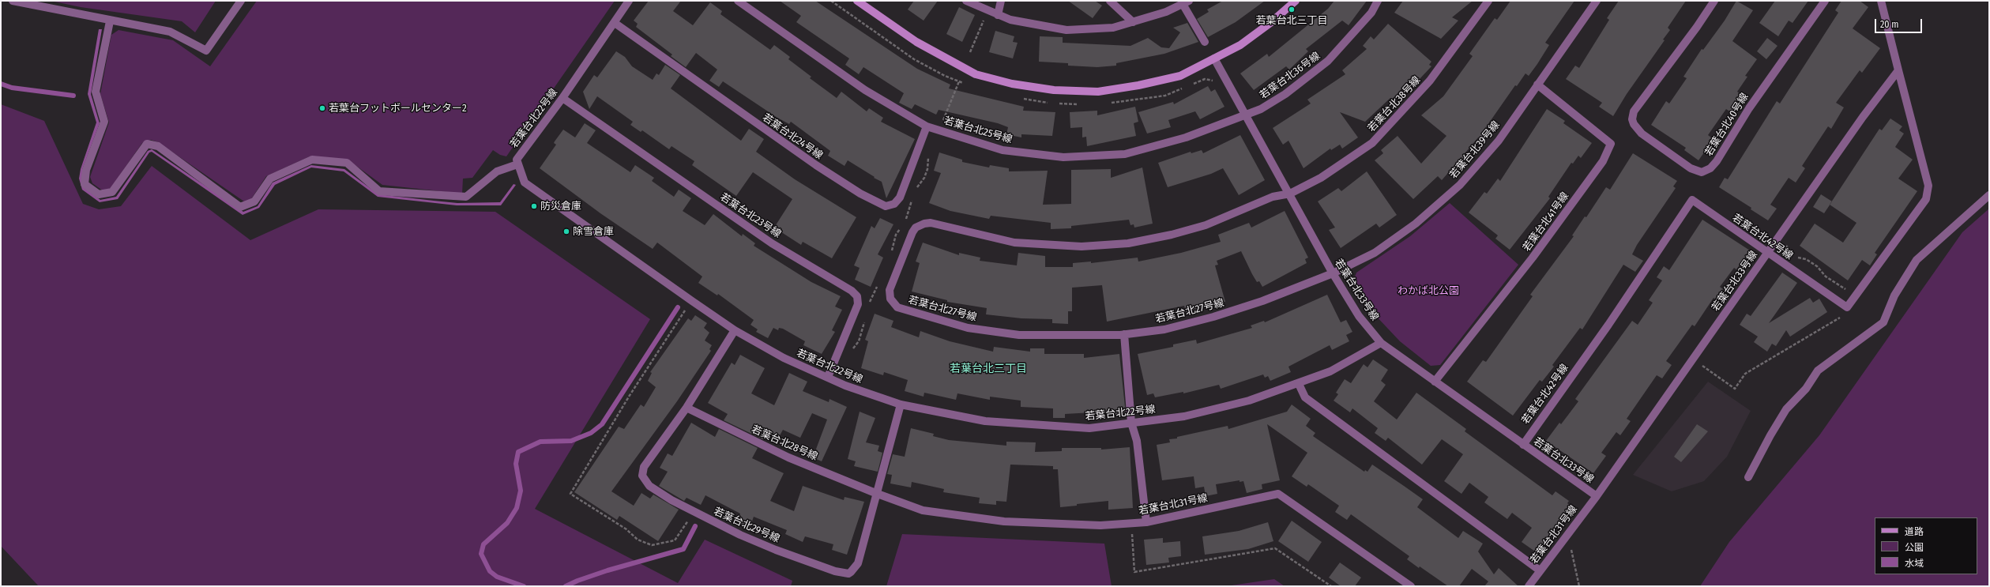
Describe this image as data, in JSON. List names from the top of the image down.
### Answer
{
  "streets": {
    "street": [
      "若葉台北36号線",
      "若葉台北38号線",
      "若葉台北22号線",
      "若葉台北40号線",
      "若葉台北25号線",
      "若葉台北24号線",
      "若葉台北39号線",
      "若葉台北23号線",
      "若葉台北41号線",
      "若葉台北42号線",
      "若葉台北33号線",
      "若葉台北27号線",
      "若葉台北28号線",
      "若葉台北31号線",
      "若葉台北29号線"
    ]
  },
  "crossings": [
    ["若葉台北36号線", "若葉台北25号線"],
    ["若葉台北36号線", "若葉台北33号線"],
    ["若葉台北38号線", "若葉台北33号線"],
    ["若葉台北38号線", "若葉台北27号線"],
    ["若葉台北22号線", "若葉台北24号線"],
    ["若葉台北22号線", "若葉台北23号線"],
    ["若葉台北22号線", "若葉台北33号線"],
    ["若葉台北22号線", "若葉台北29号線"],
    ["若葉台北25号線", "若葉台北24号線"],
    ["若葉台北25号線", "若葉台北33号線"],
    ["若葉台北39号線", "若葉台北41号線"],
    ["若葉台北39号線", "若葉台北33号線"],
    ["若葉台北39号線", "若葉台北27号線"],
    ["若葉台北41号線", "若葉台北33号線"],
    ["若葉台北42号線", "若葉台北33号線"],
    ["若葉台北33号線", "若葉台北27号線"],
    ["若葉台北33号線", "若葉台北31号線"],
    ["若葉台北28号線", "若葉台北31号線"],
    ["若葉台北28号線", "若葉台北29号線"],
    ["若葉台北31号線", "若葉台北29号線"]
  ],
  "districts": ["若葉台北三丁目"],
  "parks": ["わかば北公園"],
  "places": [
    "若葉台北三丁目",
    "若葉台フットボールセンター2",
    "防災倉庫",
    "除雪倉庫"
  ],
  "legend": ["道路", "公園", "水域"],
  "scale_bar": "20 m"
}
